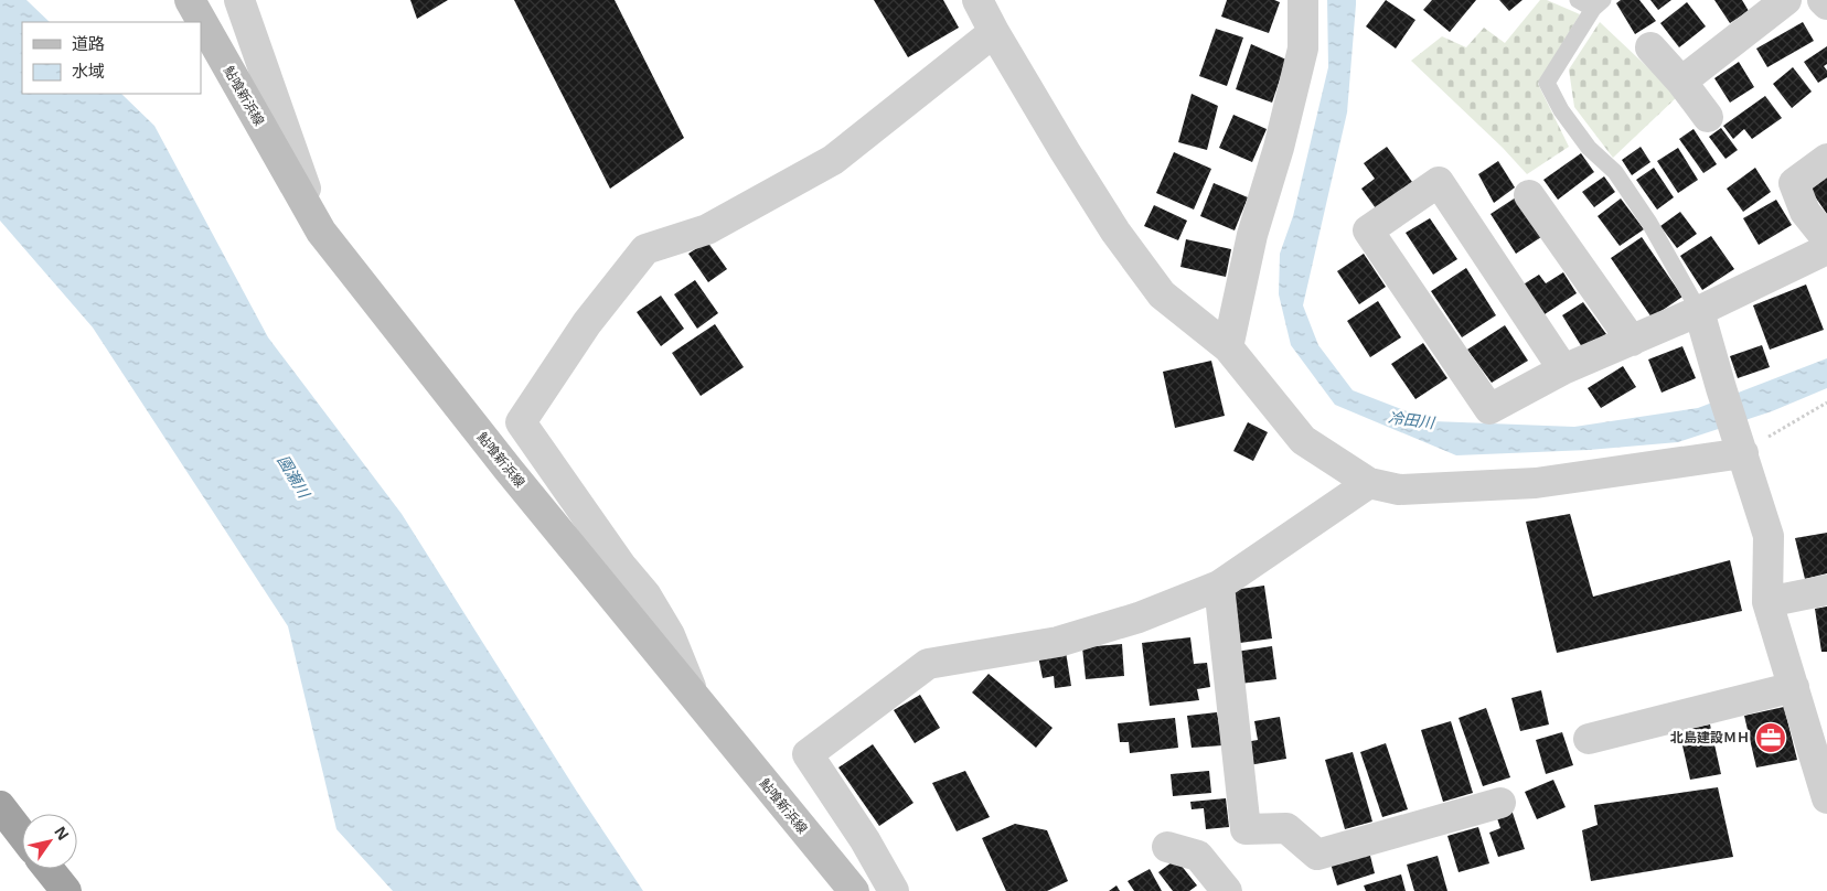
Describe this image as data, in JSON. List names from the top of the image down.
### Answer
{
  "streets": {
    "main road": ["鮎喰新浜線"]
  },
  "water": ["冷田川", "園瀬川"],
  "places": {
    "office": ["北島建設ＭＨ"]
  },
  "legend": ["道路", "水域"],
  "north": "top right"
}
